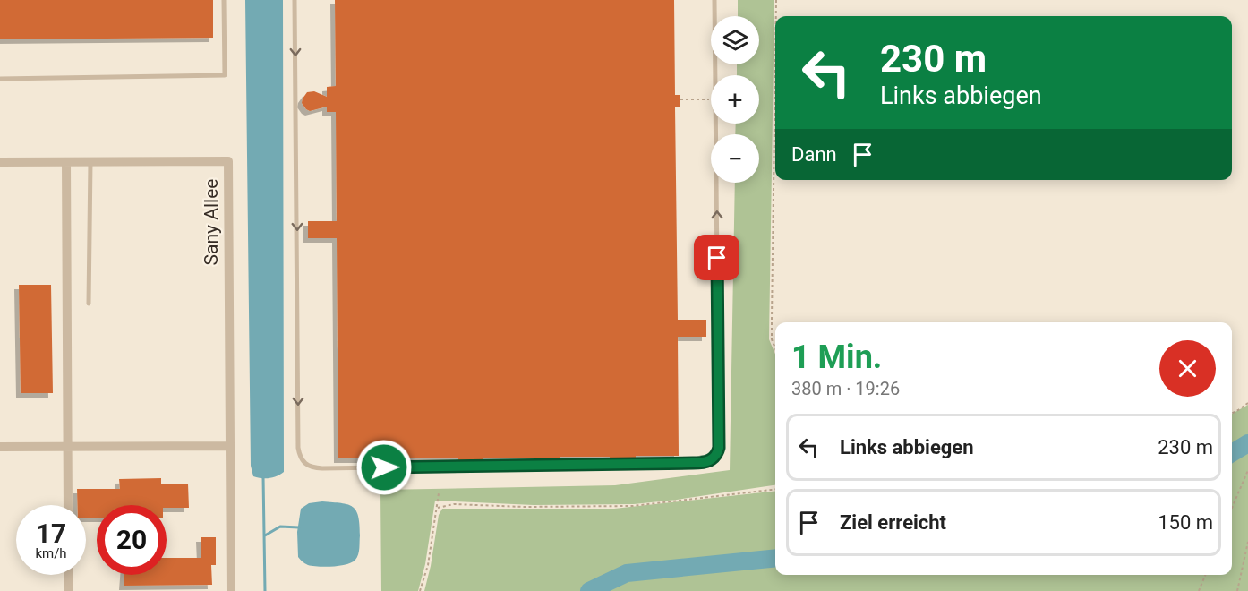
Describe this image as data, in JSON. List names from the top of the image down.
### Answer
{
  "streets": {
    "street": ["Sany Allee"]
  },
  "page": {
    "map_buttons": ["+", "−"],
    "turn": ["230 m", "Links abbiegen"],
    "then": "Dann",
    "heading": ["1 Min.", "380 m · 19:26"],
    "list": [
      {
        "name": "Links abbiegen",
        "value": "230 m"
      },
      {
        "name": "Ziel erreicht",
        "value": "150 m"
      }
    ],
    "speed": "17 km/h",
    "limit": "20"
  }
}
